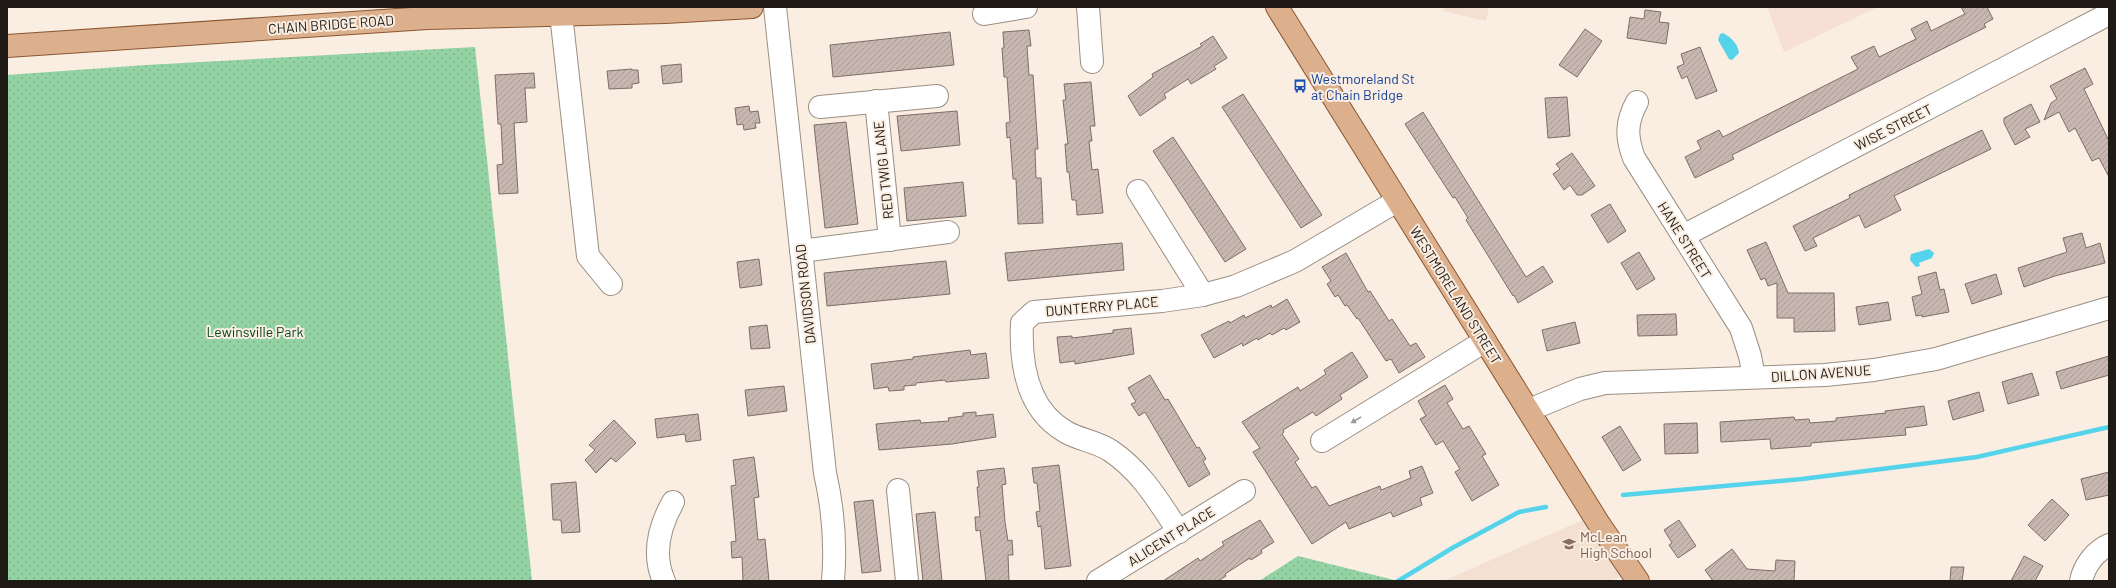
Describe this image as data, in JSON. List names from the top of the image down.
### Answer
{
  "streets": {
    "main road": ["CHAIN BRIDGE ROAD", "WESTMORELAND STREET"],
    "street": [
      "WISE STREET",
      "RED TWIG LANE",
      "HANE STREET",
      "DAVIDSON ROAD",
      "DUNTERRY PLACE",
      "DILLON AVENUE",
      "ALICENT PLACE"
    ]
  },
  "crossings": [
    ["WISE STREET", "HANE STREET"],
    ["HANE STREET", "DILLON AVENUE"],
    ["WESTMORELAND STREET", "DUNTERRY PLACE"],
    ["WESTMORELAND STREET", "DILLON AVENUE"],
    ["DUNTERRY PLACE", "ALICENT PLACE"]
  ],
  "parks": ["Lewinsville Park"],
  "places": {
    "bus stop": ["Westmoreland St at Chain Bridge"],
    "school or university": ["McLean High School"]
  }
}
